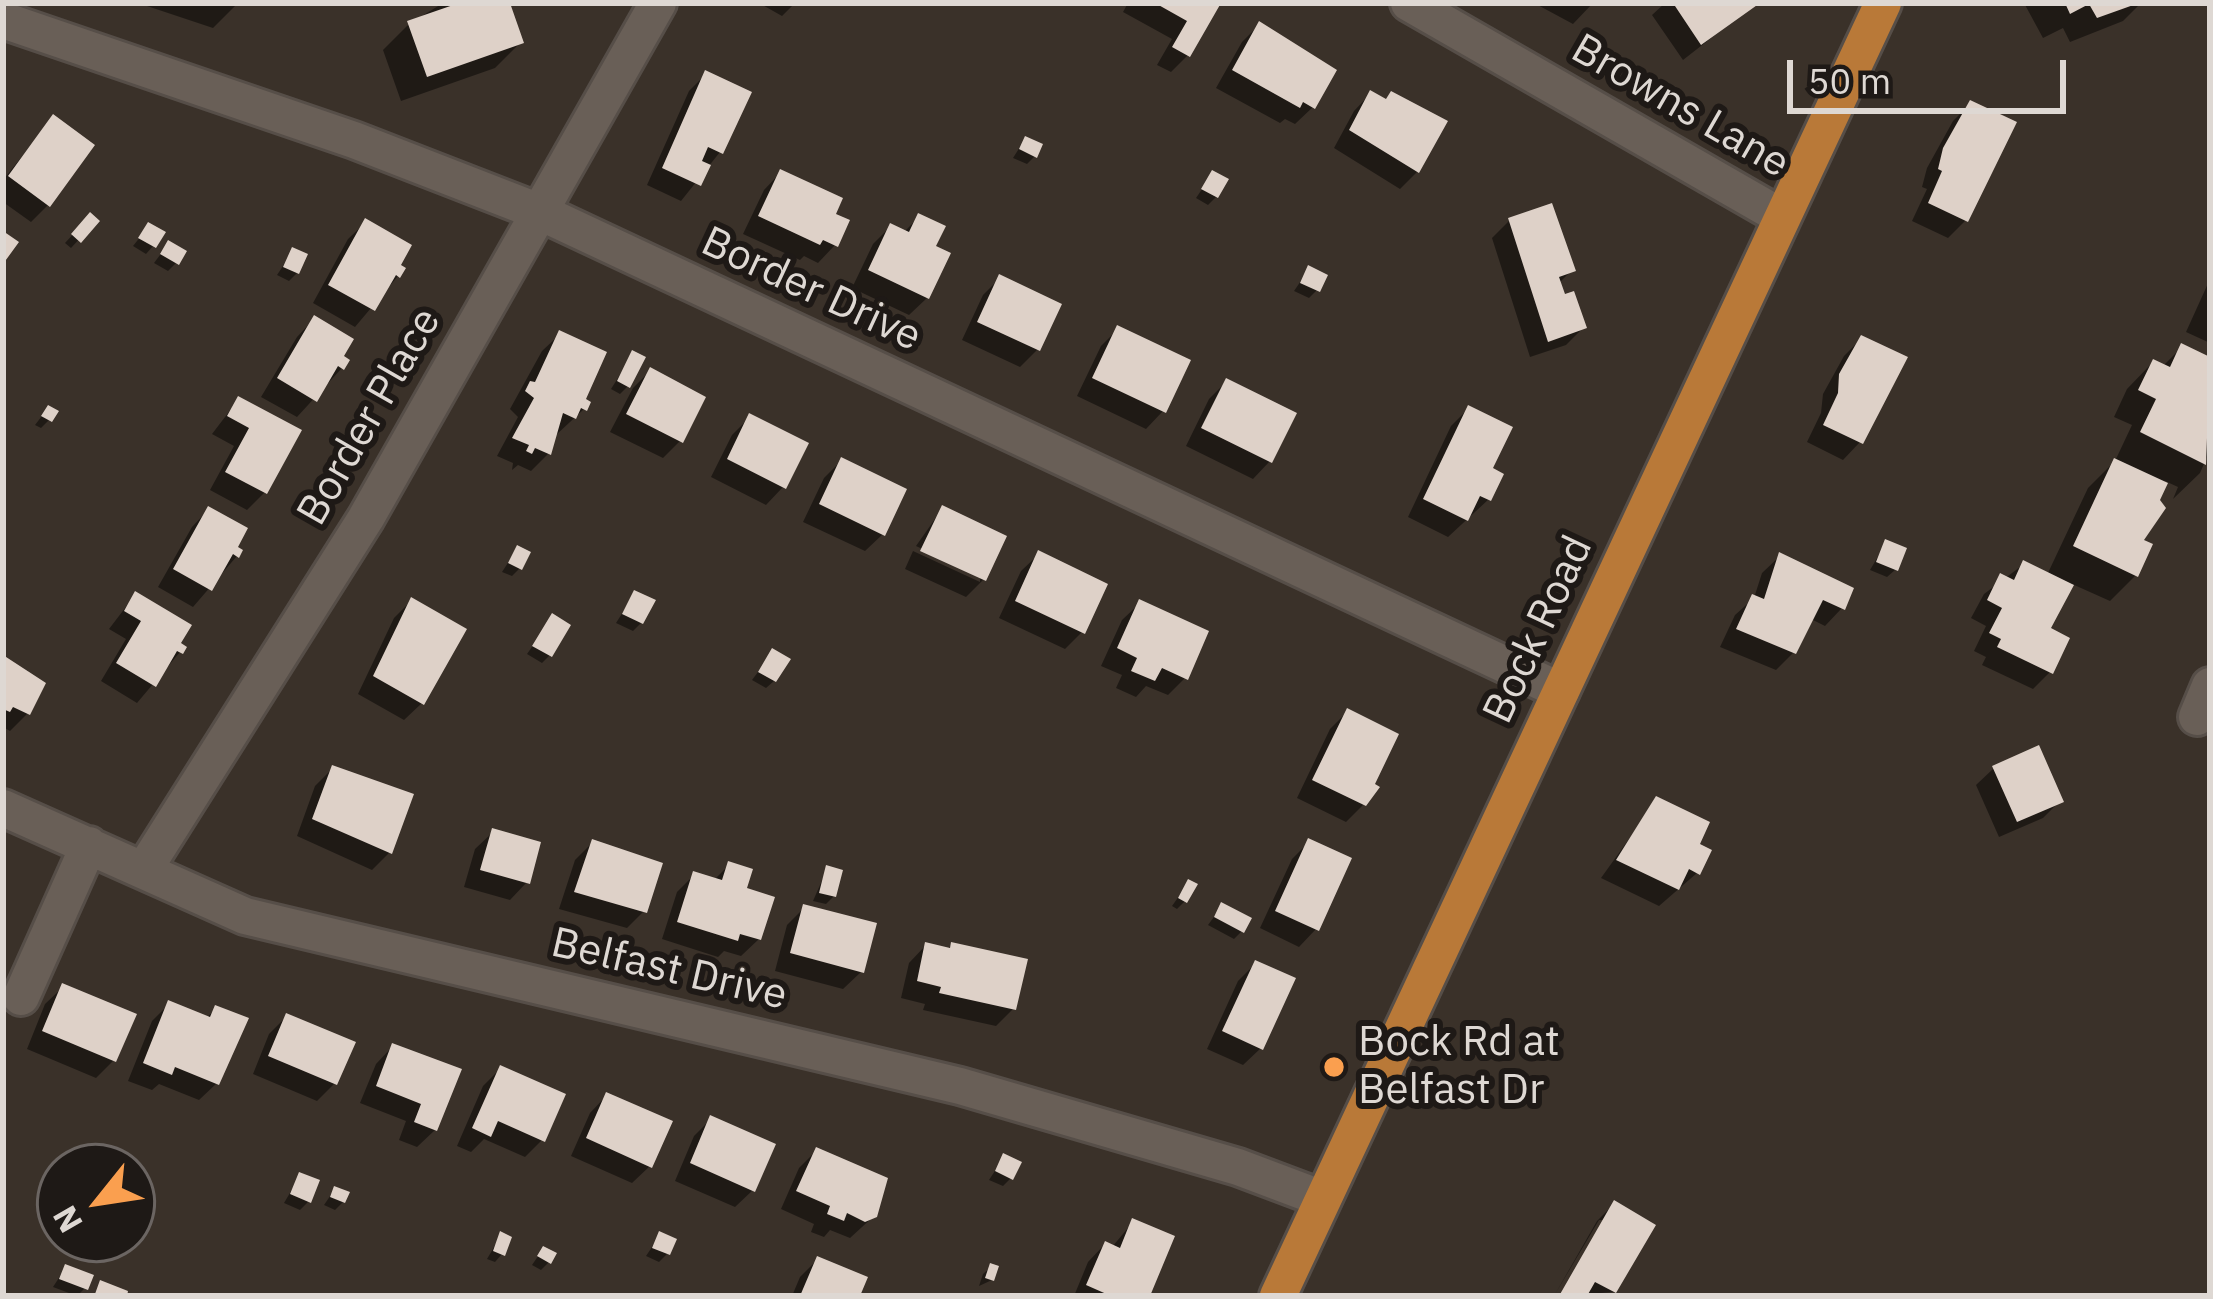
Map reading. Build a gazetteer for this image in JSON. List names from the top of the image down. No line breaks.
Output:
{"streets":{"main road":["Bock Road"],"street":["Browns Lane","Border Drive","Border Place","Belfast Drive"]},"crossings":[["Browns Lane","Bock Road"],["Border Drive","Border Place"],["Border Drive","Bock Road"],["Border Place","Belfast Drive"],["Bock Road","Belfast Drive"]],"places":["Bock Rd at Belfast Dr"],"scale_bar":"50 m","north":"bottom left"}
